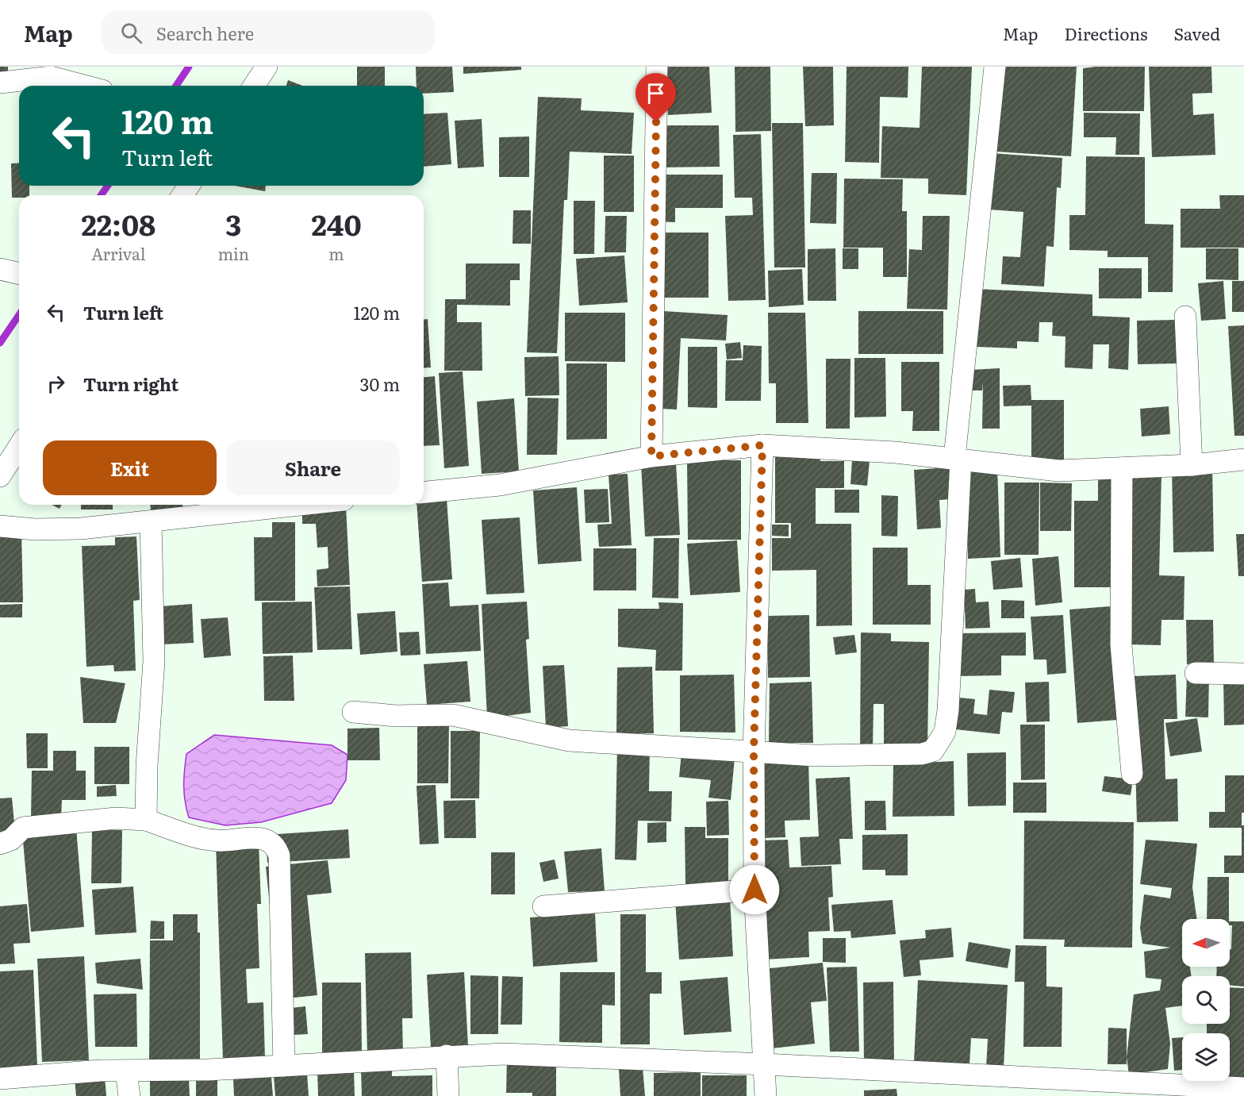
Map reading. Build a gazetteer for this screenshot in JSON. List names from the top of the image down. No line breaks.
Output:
{"north":"left","page":{"header":"Map","search":"Search here","nav":["Map","Directions","Saved"],"turn":["120 m","Turn left"],"eta":["22:08","Arrival","3","min","240","m"],"list":[{"name":"Turn left","value":"120 m"},{"name":"Turn right","value":"30 m"}],"buttons":["Exit","Share"]}}
